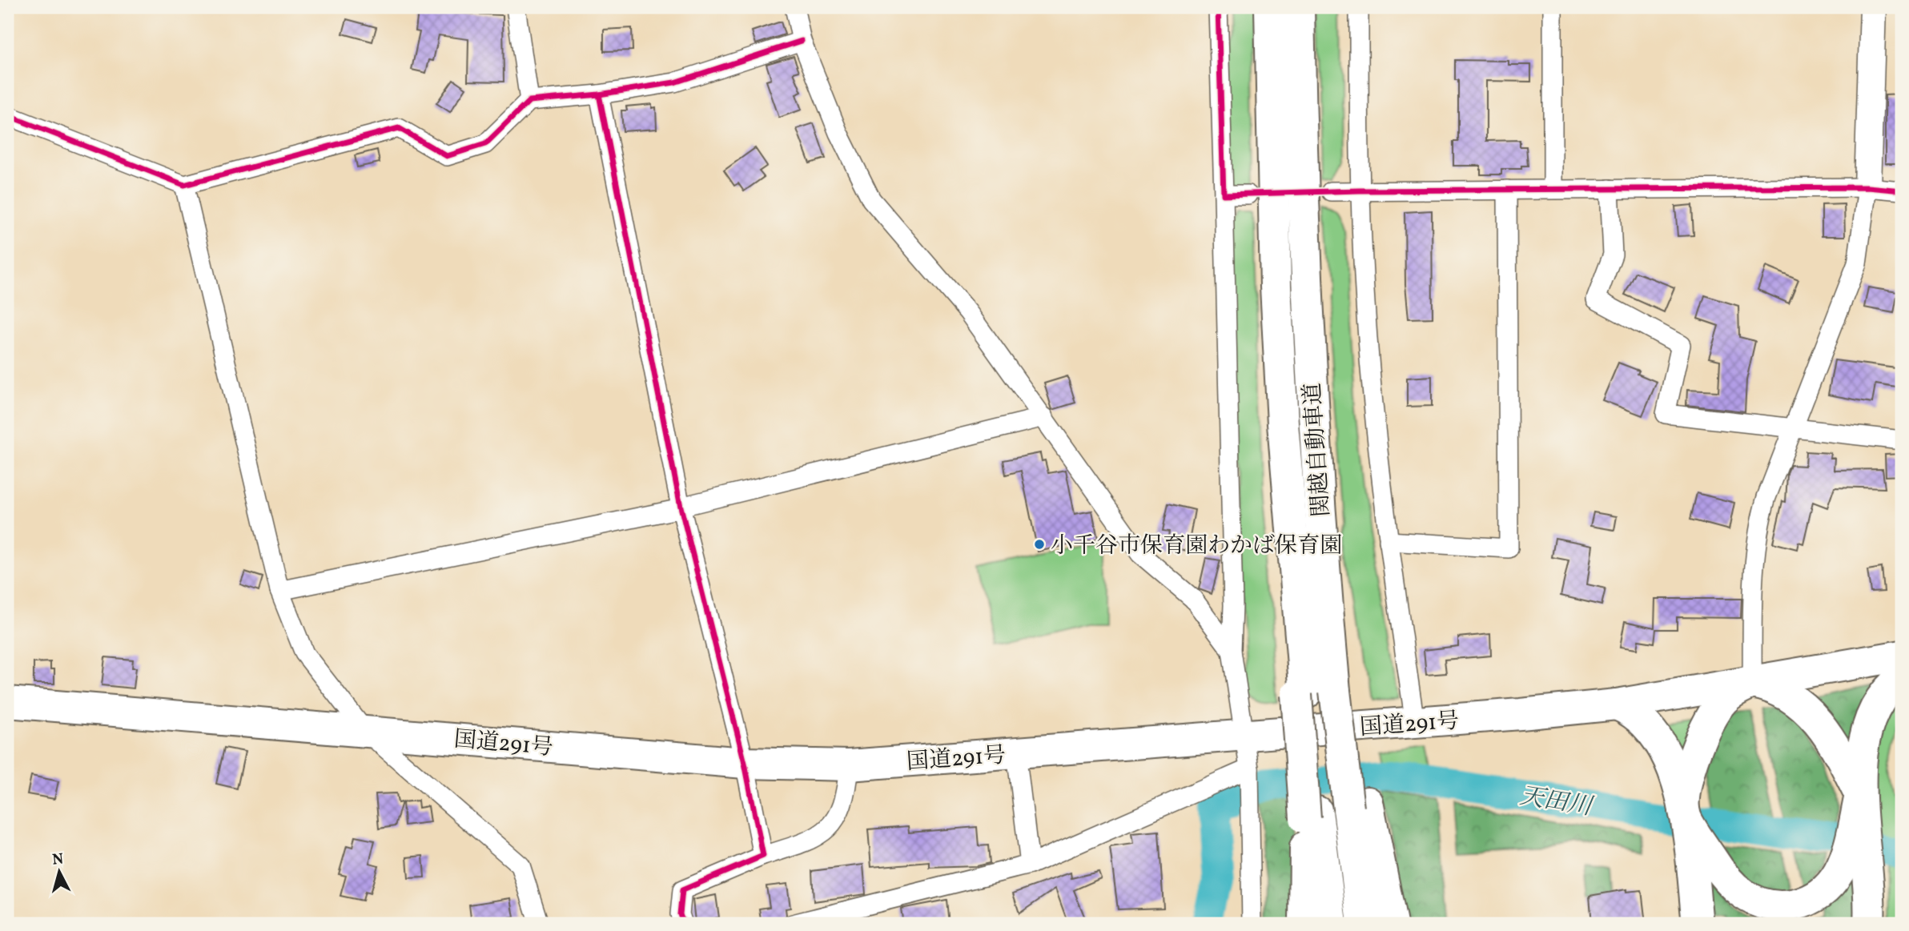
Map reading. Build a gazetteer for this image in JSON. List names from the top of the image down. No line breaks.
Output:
{"streets":{"highway":["関越自動車道","国道291号"]},"water":["天田川"],"places":["小千谷市保育園わかば保育園"],"north":"top"}
